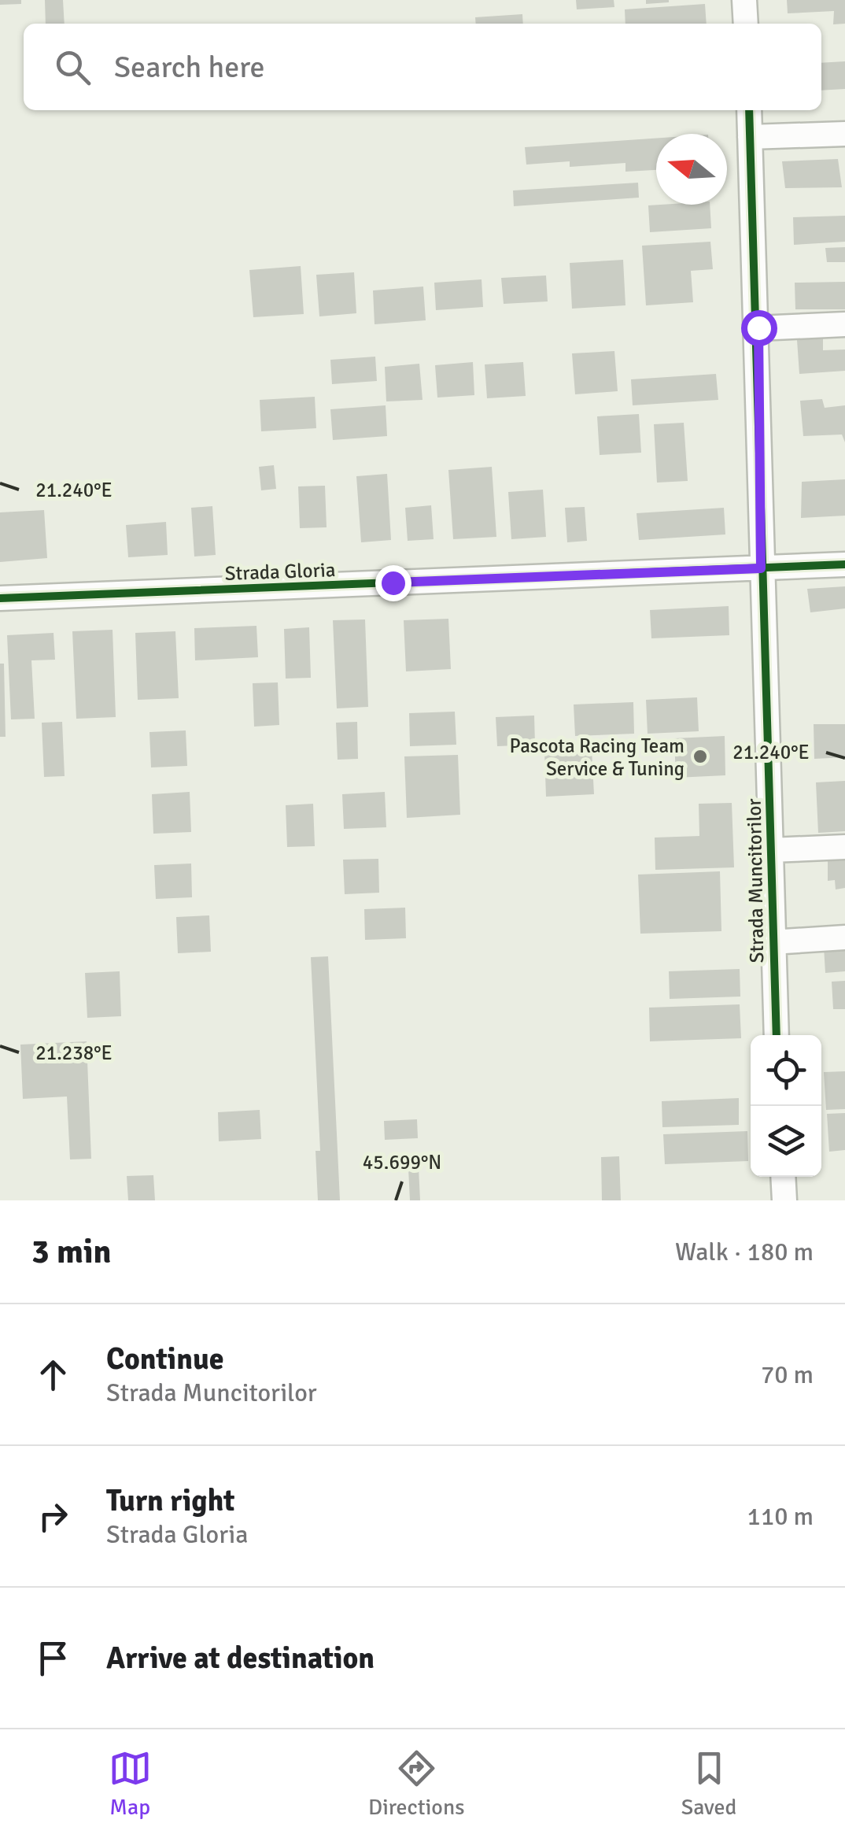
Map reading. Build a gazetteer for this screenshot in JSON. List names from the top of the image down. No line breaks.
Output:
{"streets":{"street":["Strada Gloria","Strada Muncitorilor"]},"crossings":[["Strada Gloria","Strada Muncitorilor"]],"places":["Pascota Racing Team Service & Tuning"],"north":"left","page":{"search":"Search here","heading":["3 min","Walk · 180 m"],"list":[["Continue","Strada Muncitorilor","70 m"],["Turn right","Strada Gloria","110 m"],"Arrive at destination"],"nav":["Map","Directions","Saved"]},"coordinates":["21.240°E","21.238°E","45.699°N"]}
